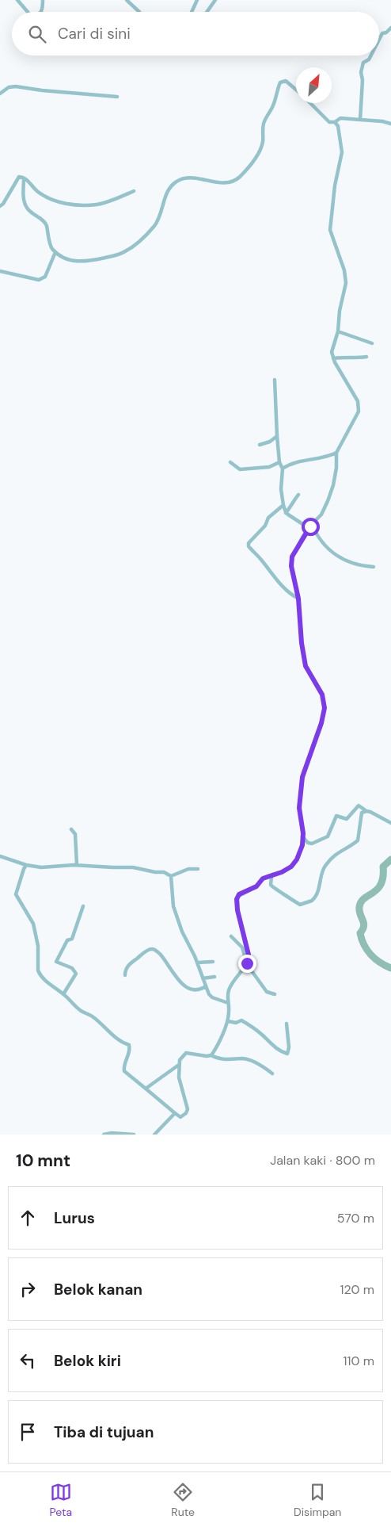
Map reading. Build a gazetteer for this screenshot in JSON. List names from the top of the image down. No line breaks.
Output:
{"north":"top right","page":{"search":"Cari di sini","heading":["10 mnt","Jalan kaki · 800 m"],"list":[["Lurus","570 m"],["Belok kanan","120 m"],["Belok kiri","110 m"],"Tiba di tujuan"],"nav":["Peta","Rute","Disimpan"]}}
